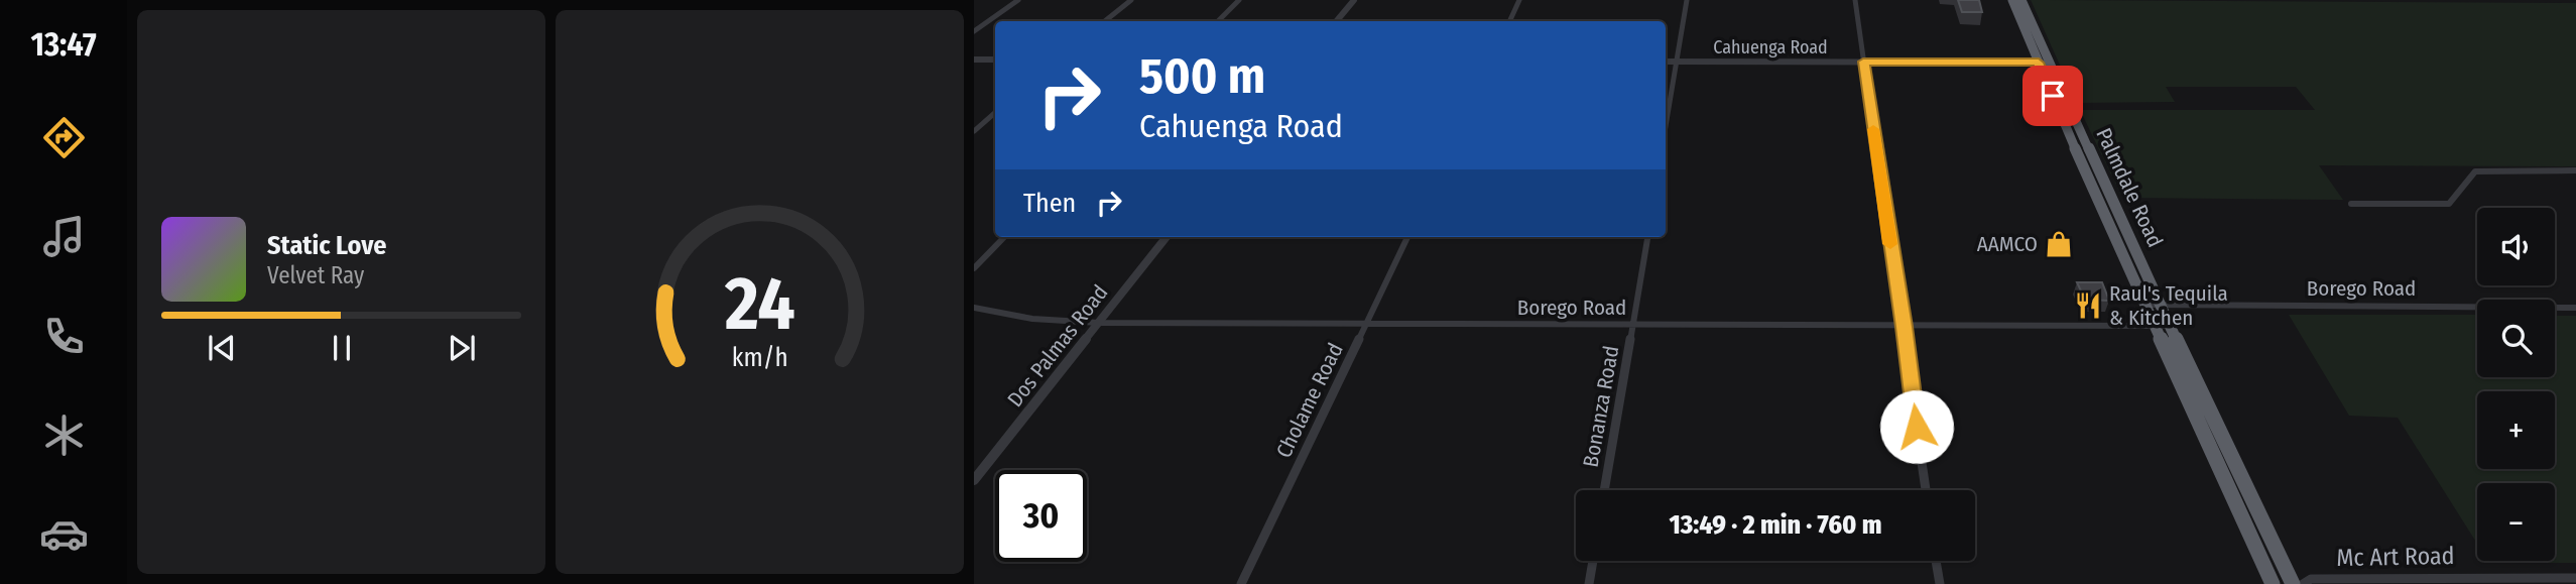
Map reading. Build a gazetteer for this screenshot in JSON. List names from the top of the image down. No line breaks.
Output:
{"streets":{"highway":["Palmdale Road"],"street":["Cahuenga Road","Borego Road","Dos Palmas Road","Cholame Road","Bonanza Road","Mc Art Road"]},"crossings":[["Cahuenga Road","Palmdale Road"],["Palmdale Road","Borego Road"],["Borego Road","Dos Palmas Road"],["Borego Road","Cholame Road"],["Borego Road","Bonanza Road"]],"places":{"shop":["AAMCO"],"restaurant":["Raul's Tequila & Kitchen"]},"page":{"tabs":"13:47","turn":["500 m","Cahuenga Road"],"then":"Then","map_buttons":["+","−"],"song":["Static Love","Velvet Ray"],"limit":"30","trip":"13:49 · 2 min · 760 m","gauge":["24","km/h"]}}
